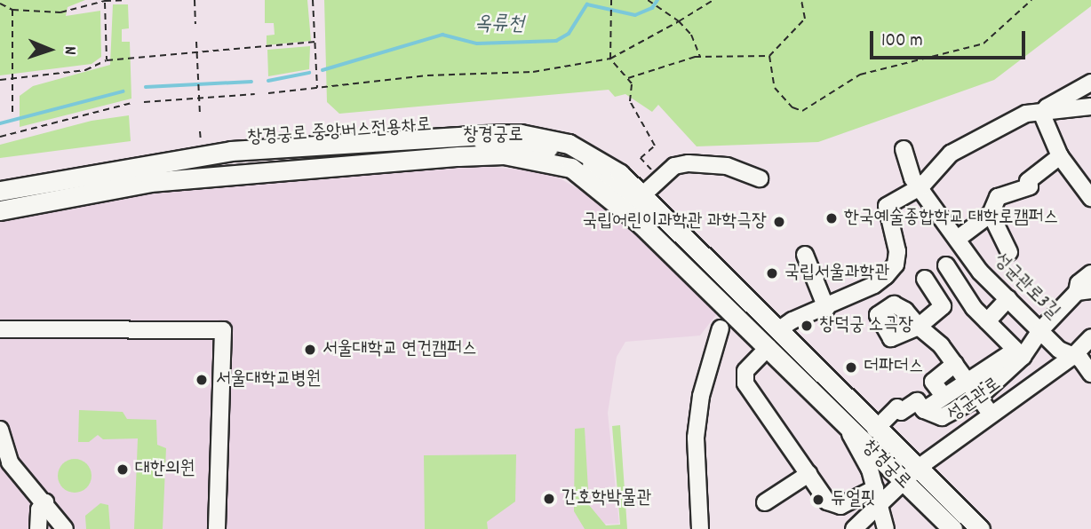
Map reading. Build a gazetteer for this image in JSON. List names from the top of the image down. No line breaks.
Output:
{"streets":{"main road":["창경궁로"],"street":["창경궁로 중앙버스전용차로","성균관로3길","성균관로"]},"crossings":[["창경궁로 중앙버스전용차로","창경궁로"],["창경궁로","성균관로"],["성균관로3길","성균관로"]],"water":["옥류천"],"places":["한국예술종합학교 대학로캠퍼스","국립어린이과학관 과학극장","국립서울과학관","창덕궁 소극장","서울대학교 연건캠퍼스","더파더스","서울대학교병원","대한의원","간호학박물관","듀얼핏"],"scale_bar":"100 m","north":"right"}
